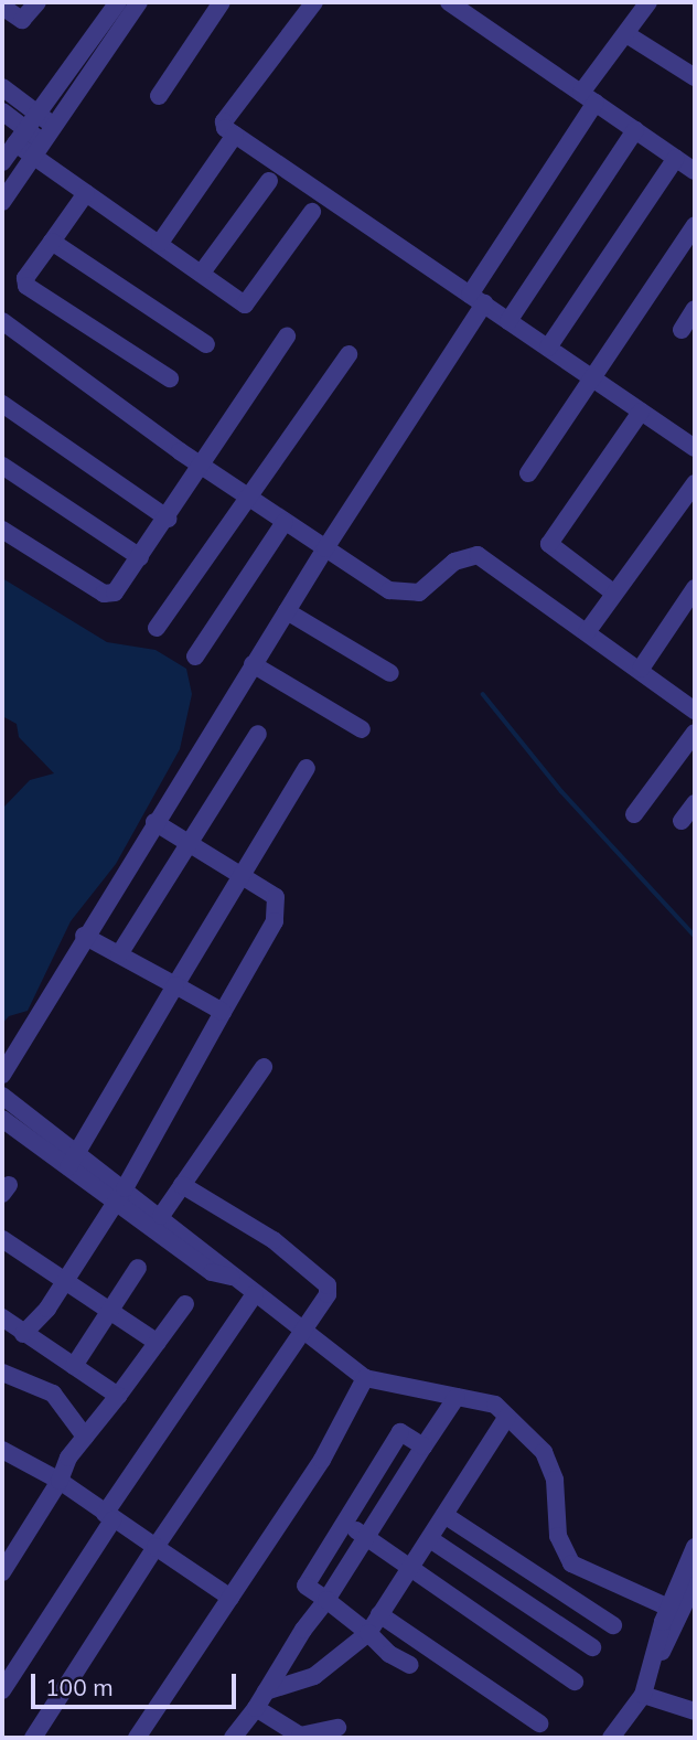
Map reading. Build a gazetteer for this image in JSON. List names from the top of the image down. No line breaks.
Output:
{"scale_bar":"100 m"}
